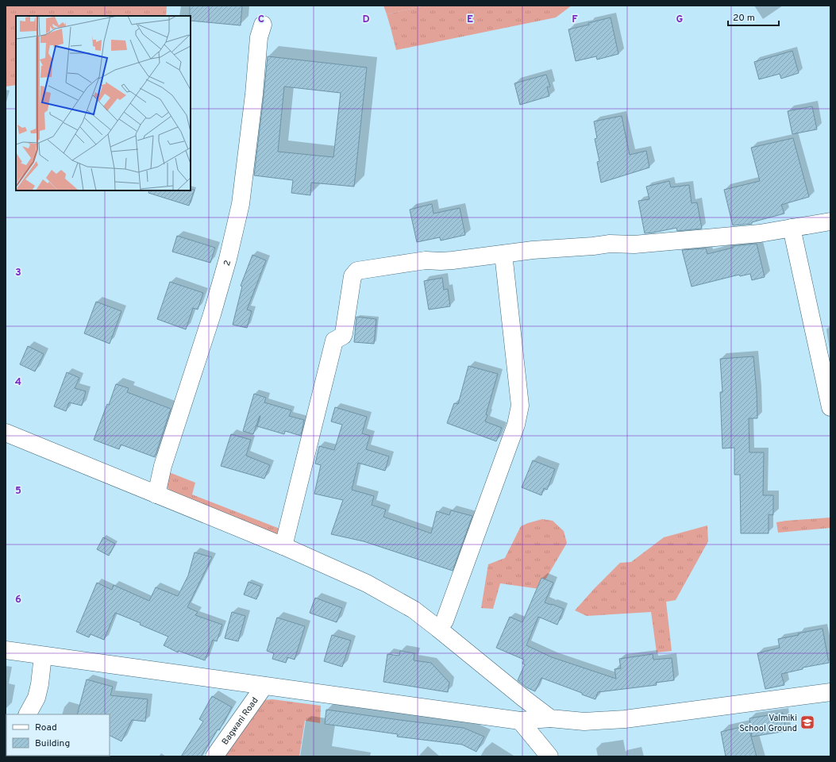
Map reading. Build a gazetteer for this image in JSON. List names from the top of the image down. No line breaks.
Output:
{"streets":{"street":["2","Bagwani Road"]},"places":{"school or university":["Valmiki School Ground"]},"legend":["Road","Building"],"scale_bar":"20 m","grid":{"columns":["C","D","E","F","G"],"rows":["3","4","5","6"]}}
